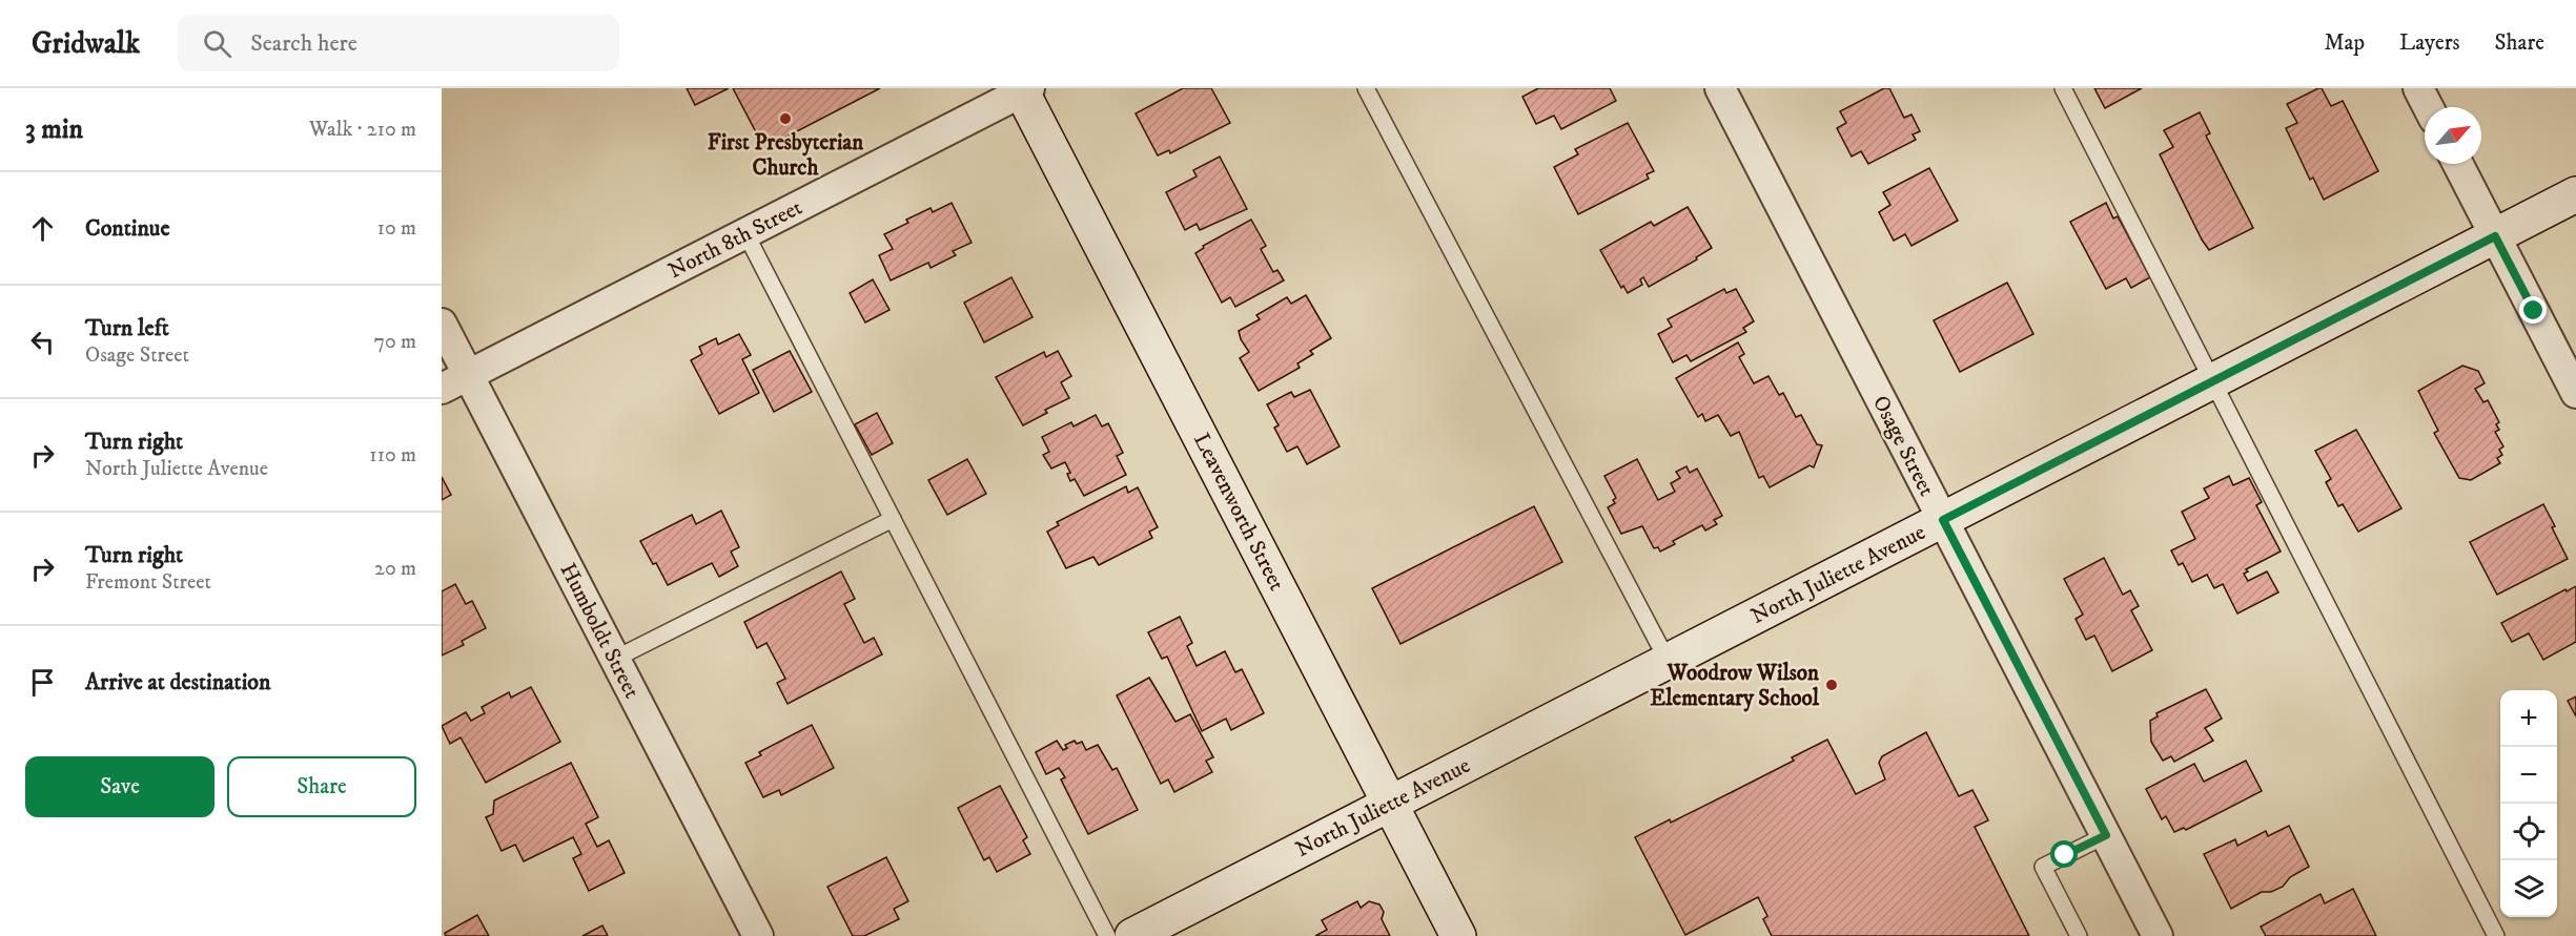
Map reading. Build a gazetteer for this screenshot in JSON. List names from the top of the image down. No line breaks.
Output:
{"streets":{"street":["North 8th Street","Osage Street","Leavenworth Street","North Juliette Avenue","Humboldt Street"]},"crossings":[["North 8th Street","Leavenworth Street"],["North 8th Street","Humboldt Street"],["Osage Street","North Juliette Avenue"],["Leavenworth Street","North Juliette Avenue"]],"places":["First Presbyterian Church","Woodrow Wilson Elementary School"],"north":"top right","page":{"header":"Gridwalk","search":"Search here","nav":["Map","Layers","Share"],"heading":["3 min","Walk · 210 m"],"list":[["Continue","10 m"],["Turn left","Osage Street","70 m"],["Turn right","North Juliette Avenue","110 m"],["Turn right","Fremont Street","20 m"],"Arrive at destination"],"map_buttons":["+","−"],"buttons":["Save","Share"]}}
